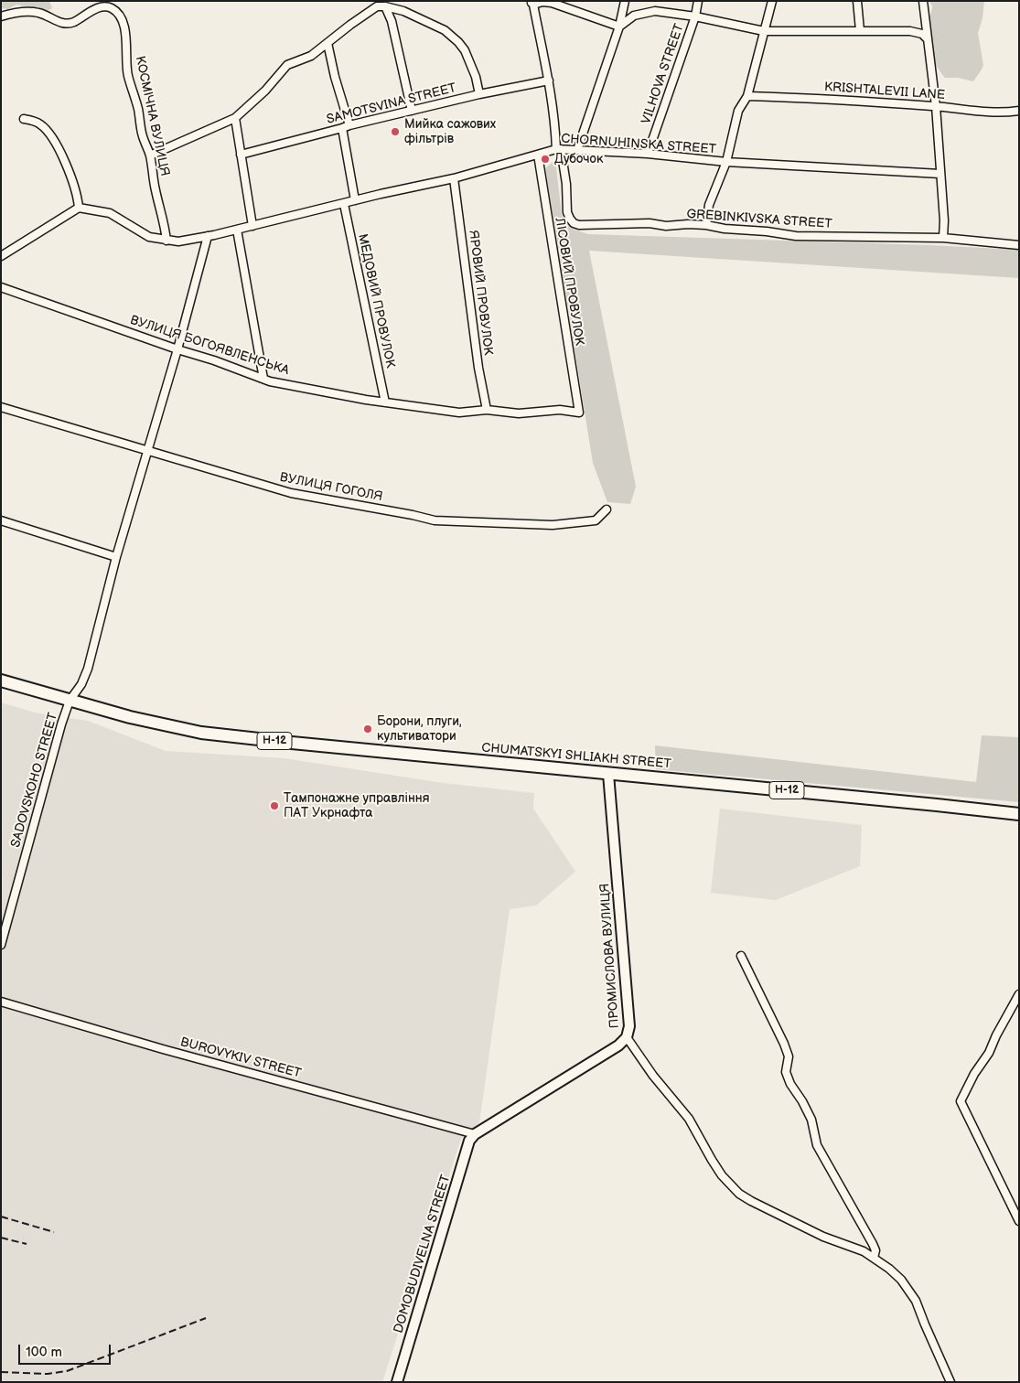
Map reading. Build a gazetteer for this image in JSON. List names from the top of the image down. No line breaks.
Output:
{"streets":{"main road":["Н-12","CHUMATSKYI SHLIAKH STREET"],"street":["VILHOVA STREET","KRISHTALEVII LANE","SAMOTSVINA STREET","КОСМІЧНА ВУЛИЦЯ","CHORNUHINSKA STREET","GREBINKIVSKA STREET","ЛІСОВИЙ ПРОВУЛОК","ЯРОВИЙ ПРОВУЛОК","МЕДОВИЙ ПРОВУЛОК","ВУЛИЦЯ БОГОЯВЛЕНСЬКА","ВУЛИЦЯ ГОГОЛЯ","SADOVSKOHO STREET","ПРОМИСЛОВА ВУЛИЦЯ","BUROVYKIV STREET","DOMOBUDIVELNA STREET"]},"crossings":[["VILHOVA STREET","CHORNUHINSKA STREET"],["КОСМІЧНА ВУЛИЦЯ","CHORNUHINSKA STREET"],["CHORNUHINSKA STREET","GREBINKIVSKA STREET"],["CHORNUHINSKA STREET","ЛІСОВИЙ ПРОВУЛОК"],["CHORNUHINSKA STREET","ЯРОВИЙ ПРОВУЛОК"],["CHORNUHINSKA STREET","МЕДОВИЙ ПРОВУЛОК"],["CHORNUHINSKA STREET","SADOVSKOHO STREET"],["ЛІСОВИЙ ПРОВУЛОК","ВУЛИЦЯ БОГОЯВЛЕНСЬКА"],["ЯРОВИЙ ПРОВУЛОК","ВУЛИЦЯ БОГОЯВЛЕНСЬКА"],["МЕДОВИЙ ПРОВУЛОК","ВУЛИЦЯ БОГОЯВЛЕНСЬКА"],["ВУЛИЦЯ БОГОЯВЛЕНСЬКА","SADOVSKOHO STREET"],["ВУЛИЦЯ ГОГОЛЯ","SADOVSKOHO STREET"],["CHUMATSKYI SHLIAKH STREET","SADOVSKOHO STREET"],["CHUMATSKYI SHLIAKH STREET","ПРОМИСЛОВА ВУЛИЦЯ"],["ПРОМИСЛОВА ВУЛИЦЯ","BUROVYKIV STREET"],["ПРОМИСЛОВА ВУЛИЦЯ","DOMOBUDIVELNA STREET"],["BUROVYKIV STREET","DOMOBUDIVELNA STREET"]],"places":["Мийка сажових фільтрів","Дубочок","Борони, плуги, культиватори","Тампонажне управління ПАТ Укрнафта"],"scale_bar":"100 m"}
